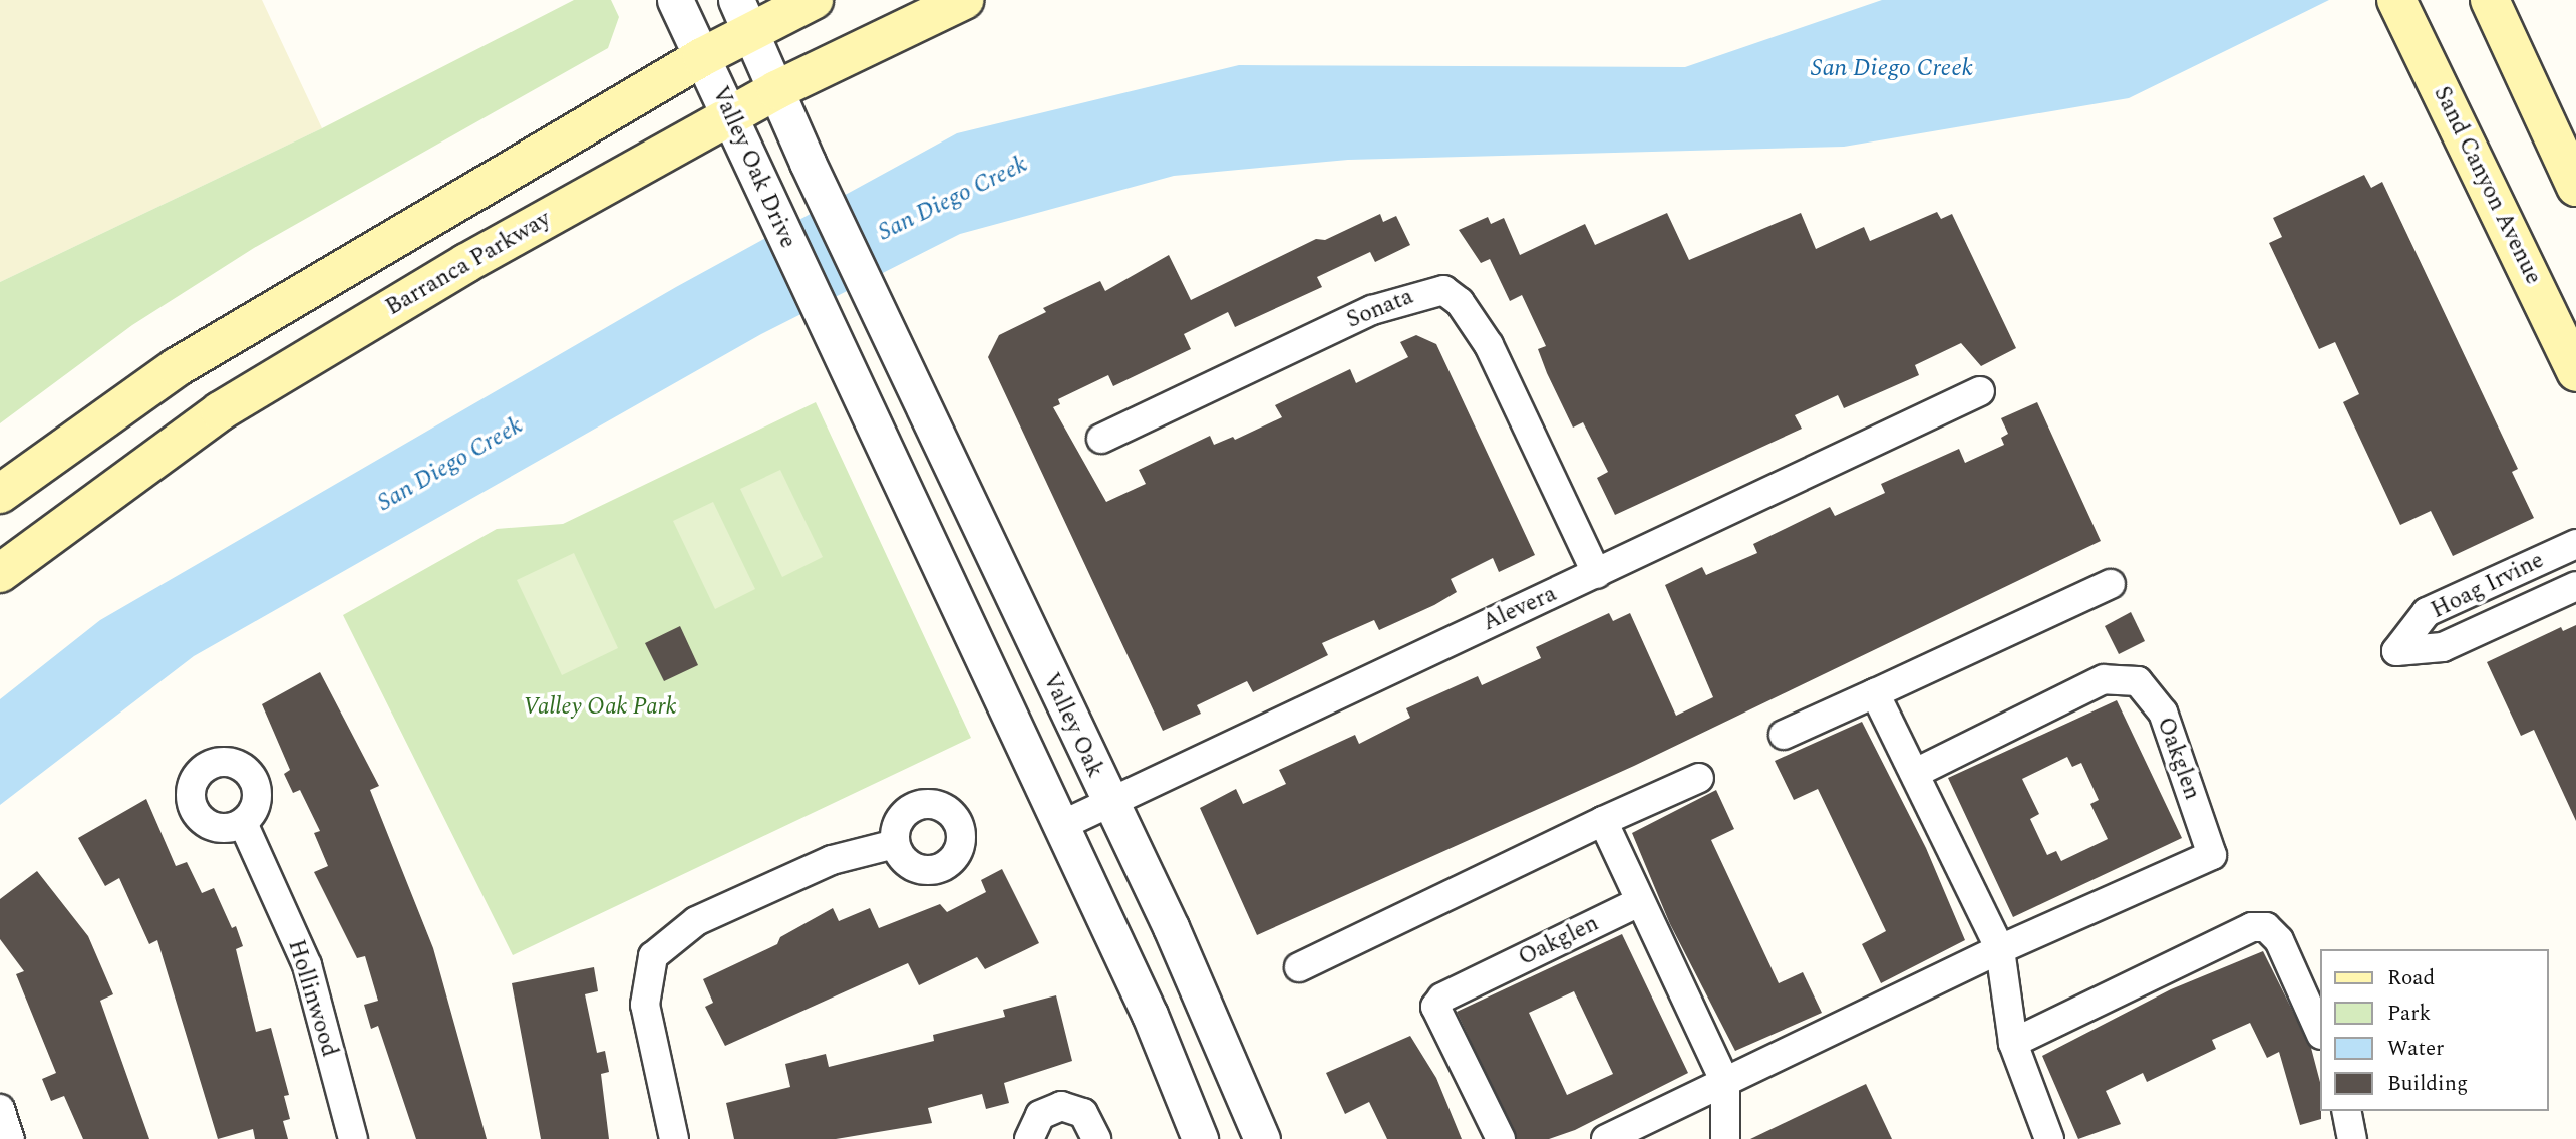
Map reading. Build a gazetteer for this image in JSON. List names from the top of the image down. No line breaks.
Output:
{"streets":{"main road":["Sand Canyon Avenue","Barranca Parkway"],"street":["Valley Oak Drive","Sonata","Hoag Irvine","Alevera","Valley Oak","Oakglen","Hollinwood"]},"crossings":[["Valley Oak Drive","Barranca Parkway"],["Valley Oak Drive","Alevera"],["Barranca Parkway","Valley Oak"],["Sonata","Alevera"],["Alevera","Valley Oak"]],"water":["San Diego Creek"],"parks":["Valley Oak Park"],"legend":["Road","Park","Water","Building"]}
